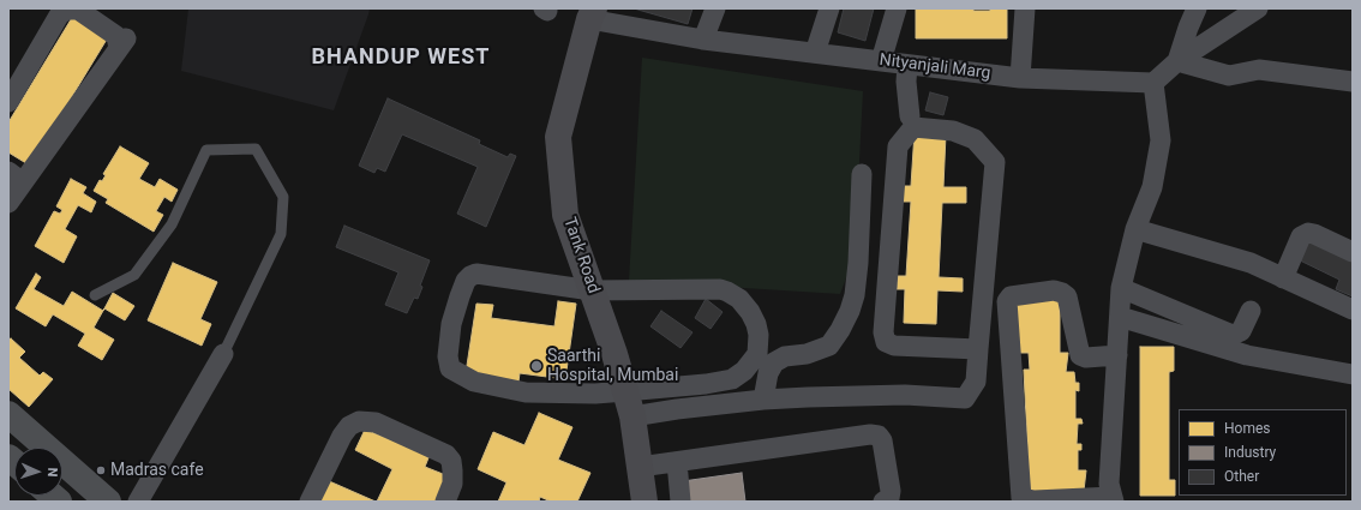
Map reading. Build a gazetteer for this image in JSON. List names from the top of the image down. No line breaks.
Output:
{"streets":{"street":["Nityanjali Marg","Tank Road"]},"crossings":[["Nityanjali Marg","Tank Road"]],"districts":["BHANDUP WEST"],"places":["Saarthi Hospital, Mumbai","Madras cafe"],"legend":["Homes","Industry","Other"],"north":"right"}
